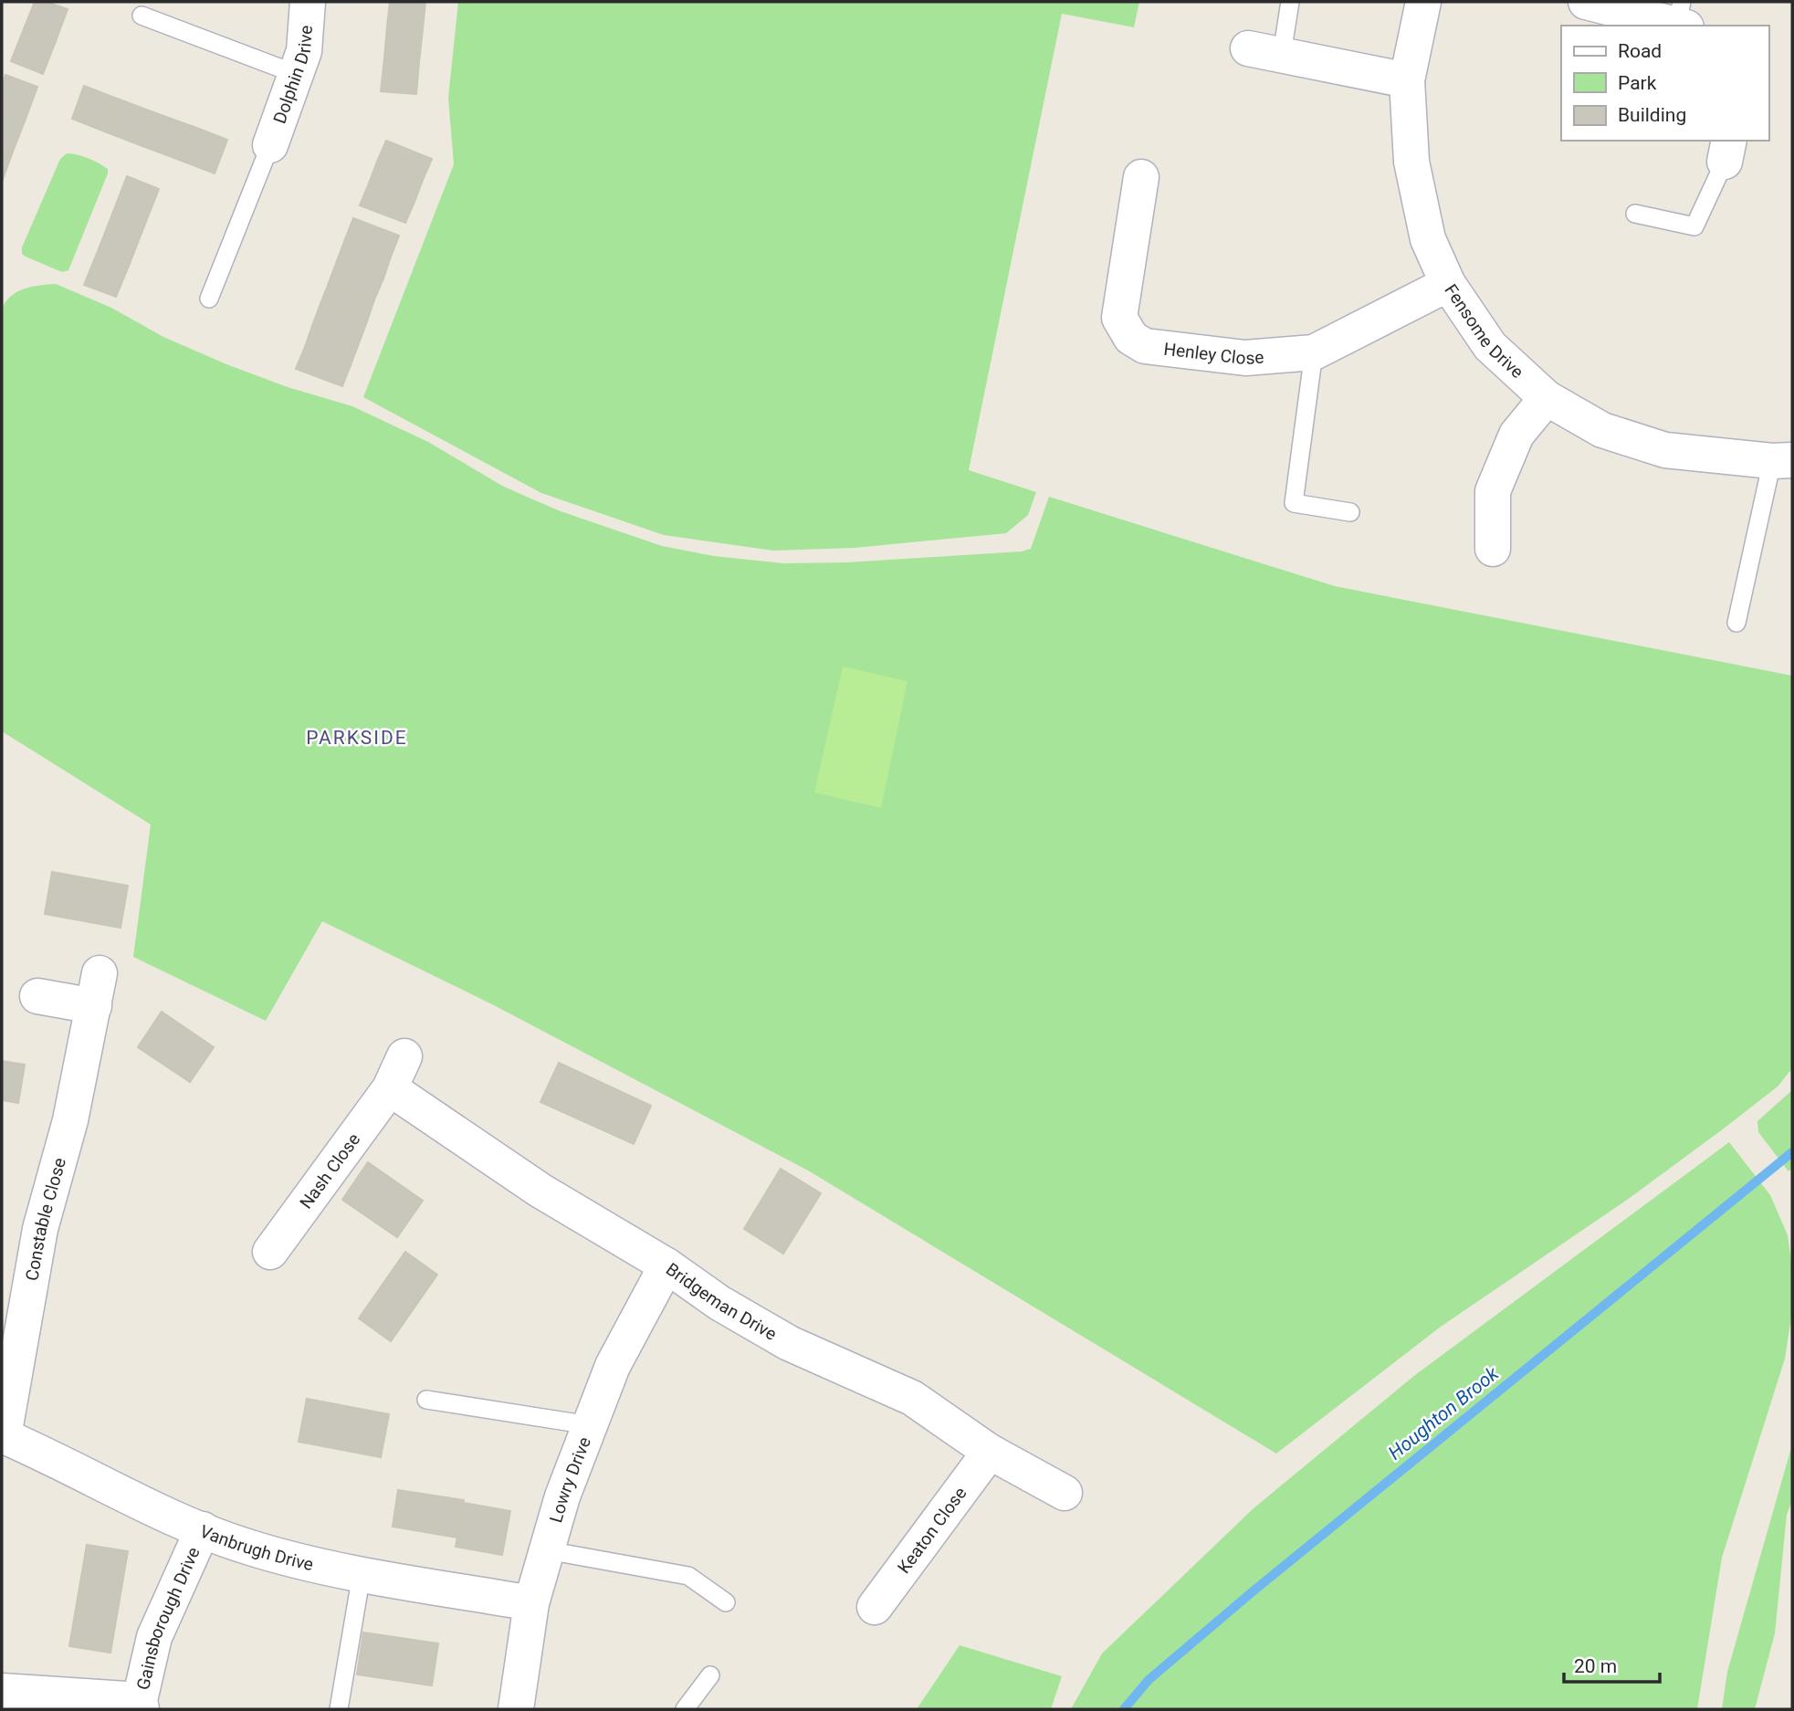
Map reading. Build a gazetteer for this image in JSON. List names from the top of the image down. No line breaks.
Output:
{"streets":{"street":["Dolphin Drive","Fensome Drive","Henley Close","Nash Close","Constable Close","Bridgeman Drive","Lowry Drive","Keaton Close","Vanbrugh Drive","Gainsborough Drive"]},"crossings":[["Fensome Drive","Henley Close"],["Nash Close","Bridgeman Drive"],["Constable Close","Vanbrugh Drive"],["Bridgeman Drive","Lowry Drive"],["Bridgeman Drive","Keaton Close"],["Lowry Drive","Vanbrugh Drive"],["Vanbrugh Drive","Gainsborough Drive"]],"districts":["PARKSIDE"],"water":["Houghton Brook"],"legend":["Road","Park","Building"],"scale_bar":"20 m"}
